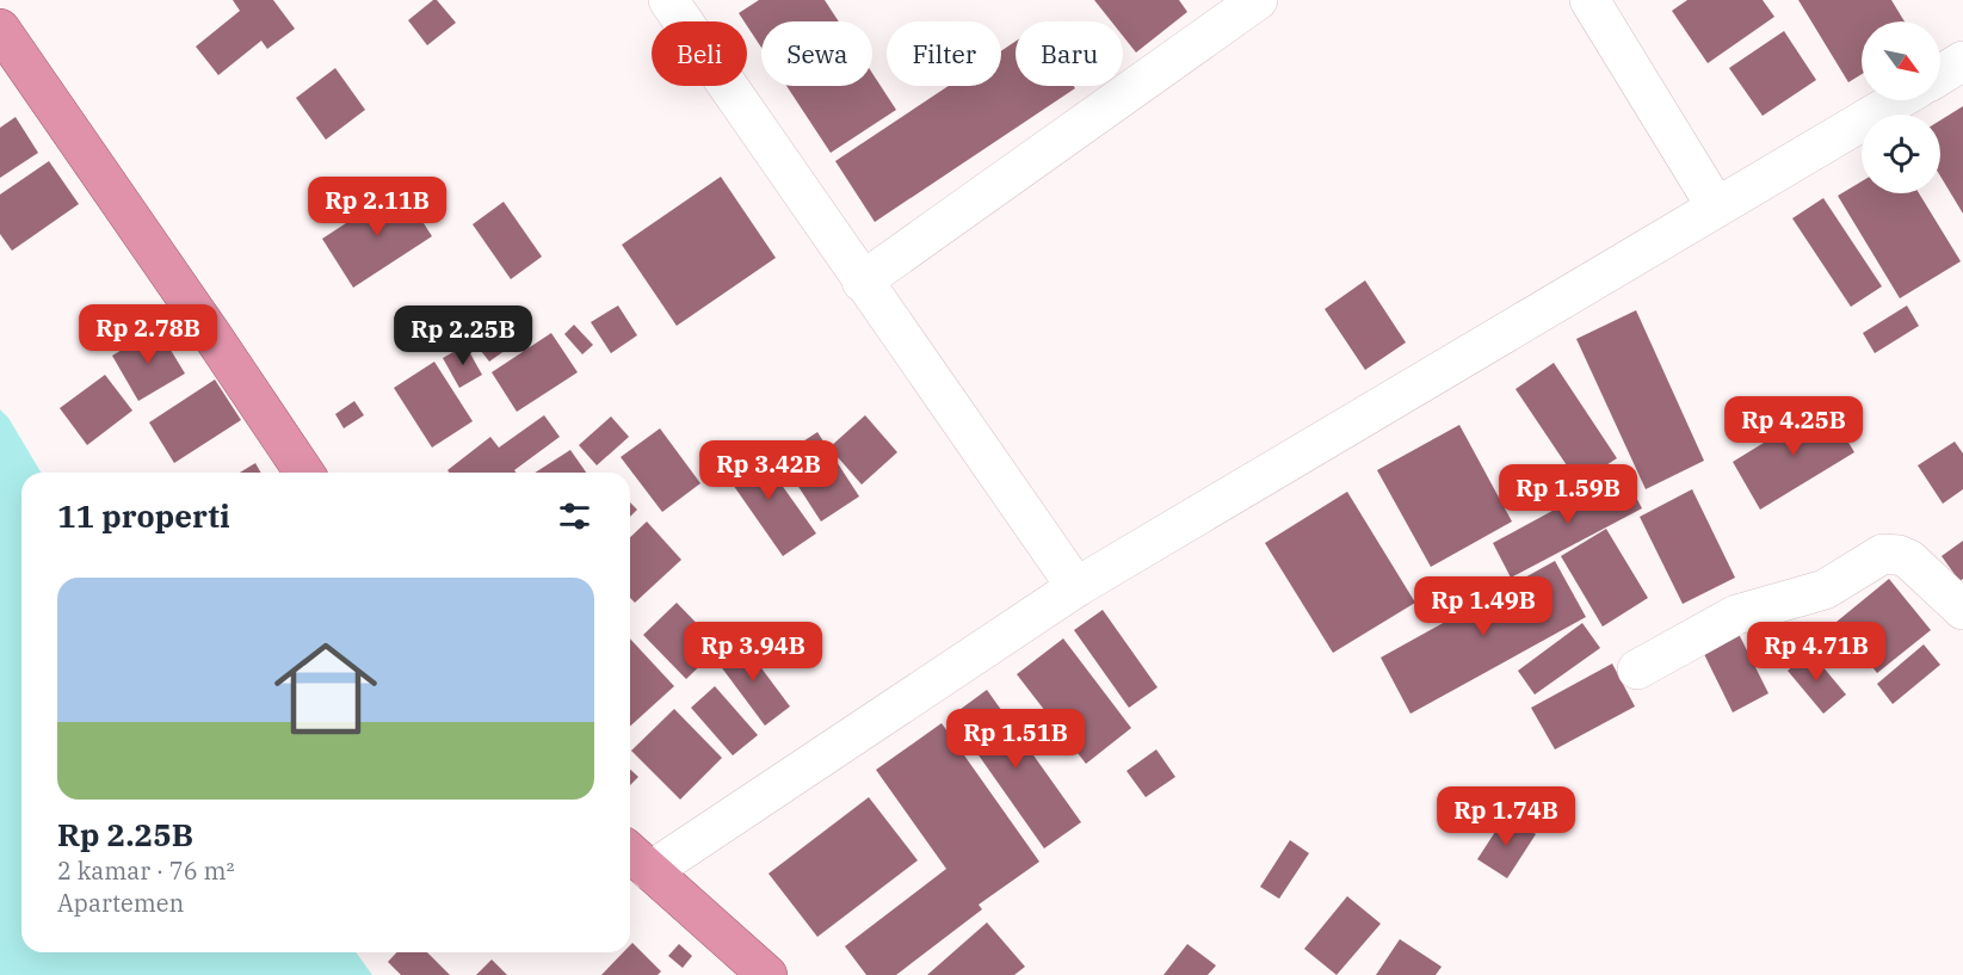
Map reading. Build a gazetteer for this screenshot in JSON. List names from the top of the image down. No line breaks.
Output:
{"north":"bottom right","page":{"chip":["Beli","Sewa","Filter","Baru"],"price":["Rp 2.11B","Rp 2.78B","Rp 2.25B","Rp 4.25B","Rp 3.42B","Rp 1.59B","Rp 1.49B","Rp 3.94B","Rp 4.71B","Rp 1.51B","Rp 1.74B"],"heading":"11 properti","list":[{"name":"Rp 2.25B","note":"2 kamar · 76 m² · Apartemen"}]}}
